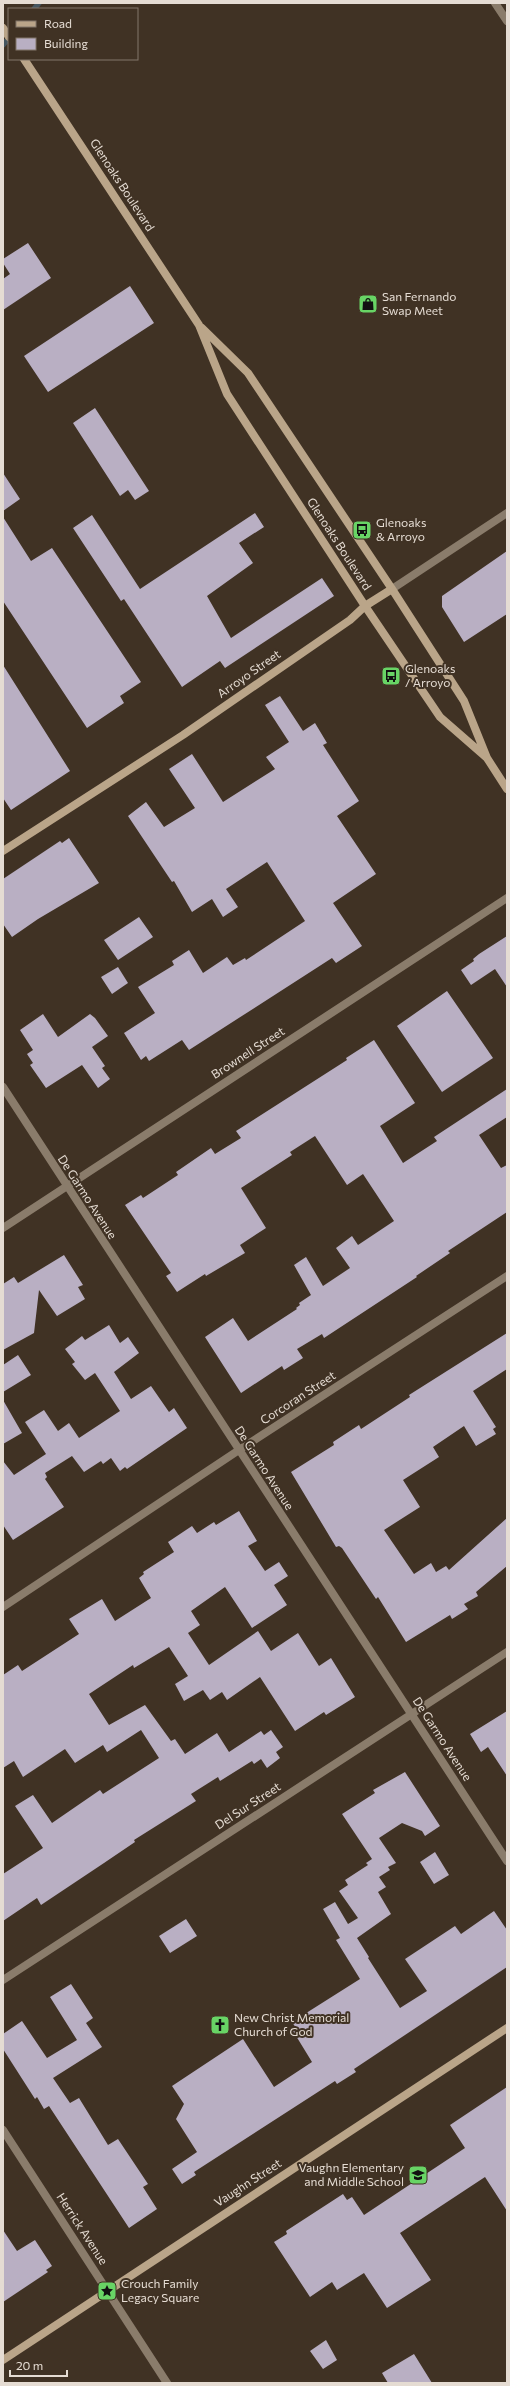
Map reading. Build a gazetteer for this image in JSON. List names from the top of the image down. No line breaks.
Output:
{"streets":{"main road":["Glenoaks Boulevard","Arroyo Street","Vaughn Street"],"street":["Brownell Street","De Garmo Avenue","Corcoran Street","Del Sur Street","Herrick Avenue"]},"crossings":[["Glenoaks Boulevard","Arroyo Street"],["Brownell Street","De Garmo Avenue"],["De Garmo Avenue","Corcoran Street"],["De Garmo Avenue","Del Sur Street"],["Vaughn Street","Herrick Avenue"]],"places":{"shop":["San Fernando Swap Meet"],"bus stop":["Glenoaks & Arroyo","Glenoaks / Arroyo"],"church":["New Christ Memorial Church of God"],"school or university":["Vaughn Elementary and Middle School"],"place":["Crouch Family Legacy Square"]},"legend":["Road","Building"],"scale_bar":"20 m"}
